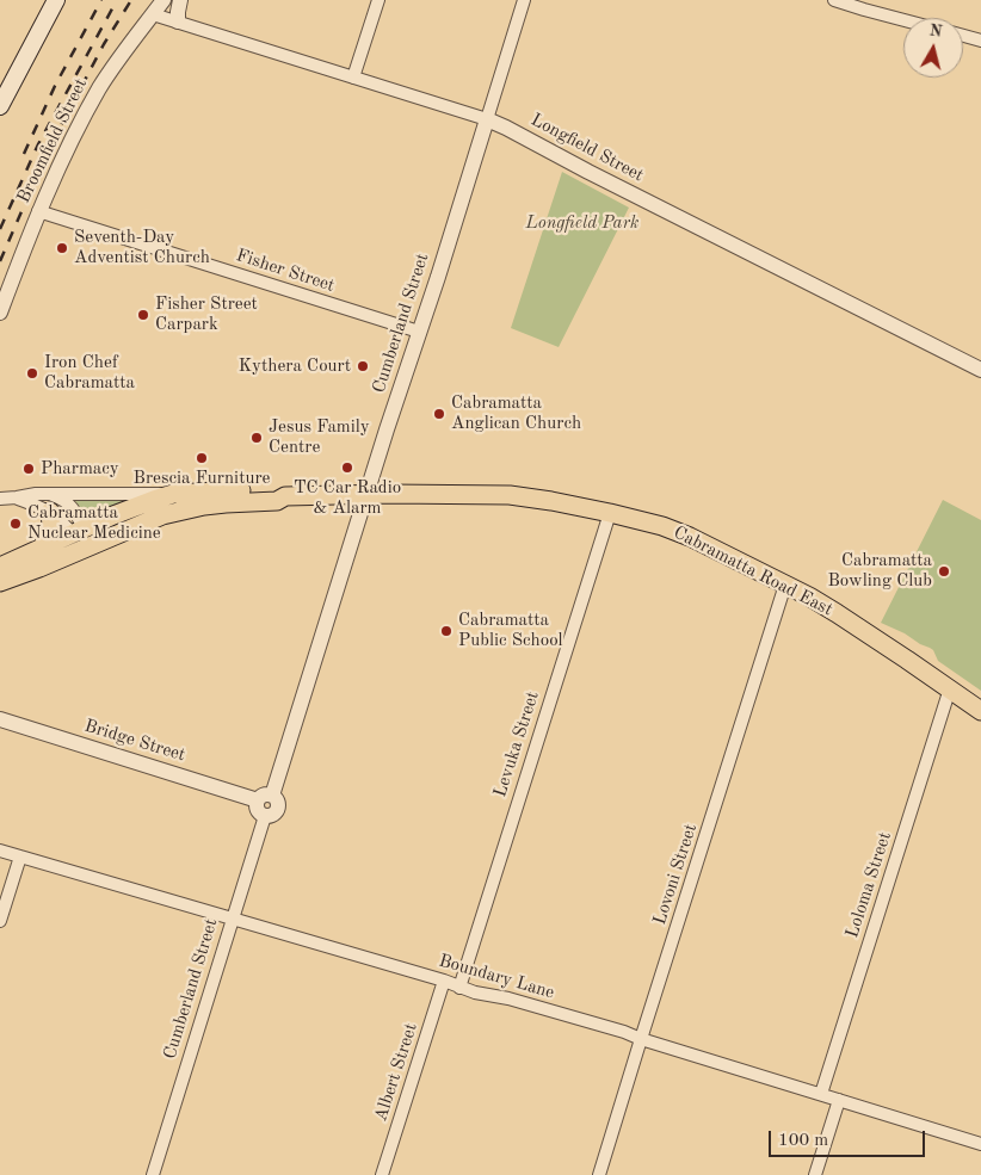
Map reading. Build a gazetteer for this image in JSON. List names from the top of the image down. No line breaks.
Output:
{"streets":{"main road":["Cabramatta Road East"],"street":["Broomfield Street","Longfield Street","Fisher Street","Cumberland Street","Bridge Street","Levuka Street","Lovoni Street","Loloma Street","Boundary Lane","Albert Street"]},"crossings":[["Broomfield Street","Longfield Street"],["Broomfield Street","Fisher Street"],["Longfield Street","Cumberland Street"],["Fisher Street","Cumberland Street"],["Cumberland Street","Cabramatta Road East"],["Cumberland Street","Bridge Street"],["Cumberland Street","Boundary Lane"],["Cabramatta Road East","Levuka Street"],["Cabramatta Road East","Lovoni Street"],["Cabramatta Road East","Loloma Street"],["Levuka Street","Boundary Lane"],["Lovoni Street","Boundary Lane"],["Loloma Street","Boundary Lane"],["Boundary Lane","Albert Street"]],"parks":["Longfield Park"],"places":["Seventh-Day Adventist Church","Fisher Street Carpark","Kythera Court","Iron Chef Cabramatta","Cabramatta Anglican Church","Jesus Family Centre","Brescia Furniture","TC Car Radio & Alarm","Pharmacy","Cabramatta Nuclear Medicine","Cabramatta Bowling Club","Cabramatta Public School"],"scale_bar":"100 m","north":"top"}
